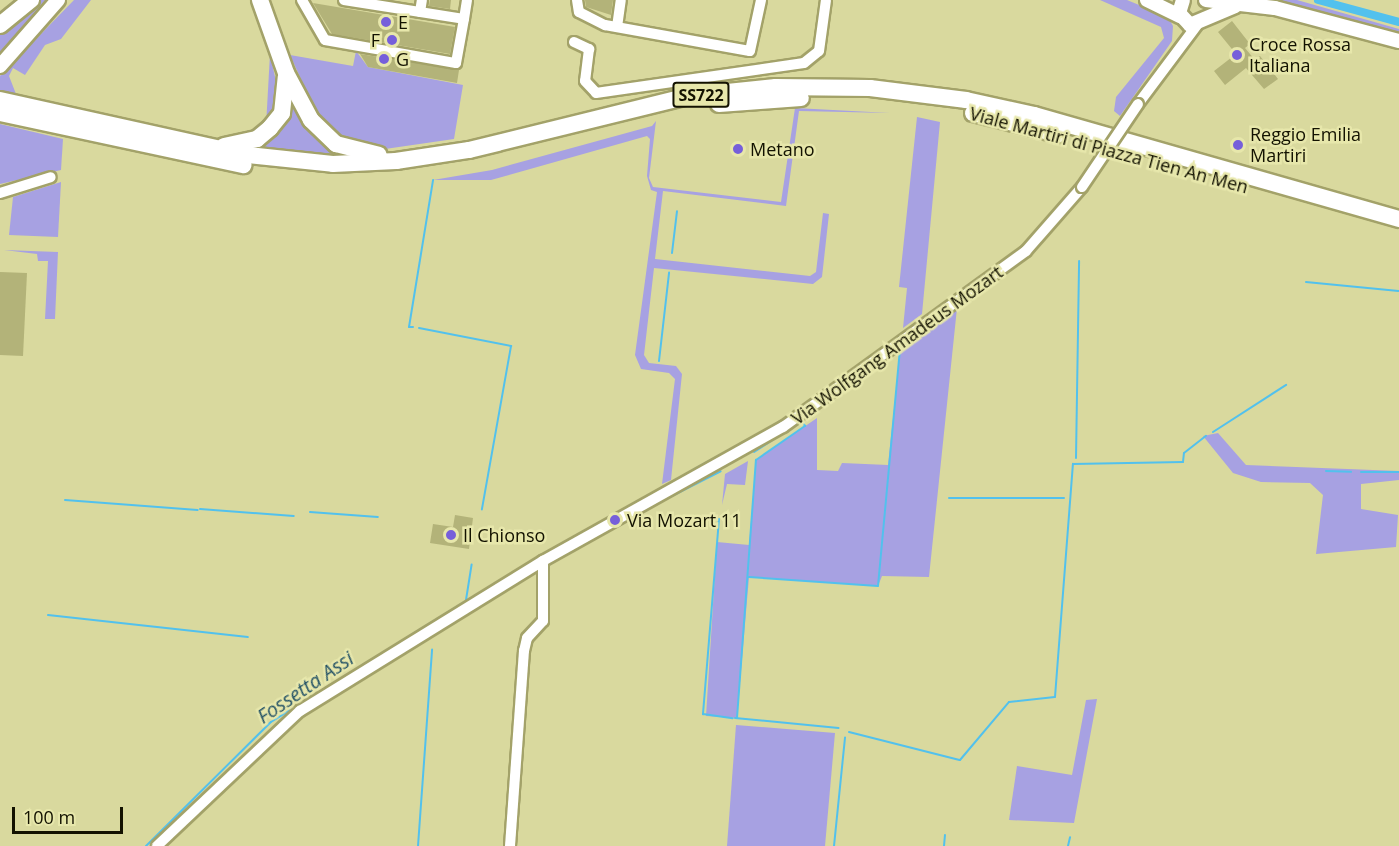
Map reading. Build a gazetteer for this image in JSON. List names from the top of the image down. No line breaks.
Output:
{"streets":{"highway":["SS722","Viale Martiri di Piazza Tien An Men"],"street":["Via Wolfgang Amadeus Mozart"]},"crossings":[["SS722","Viale Martiri di Piazza Tien An Men"]],"water":["Fossetta Assi"],"places":["E","F","Croce Rossa Italiana","G","Reggio Emilia Martiri","Metano","Via Mozart 11","Il Chionso"],"scale_bar":"100 m"}
